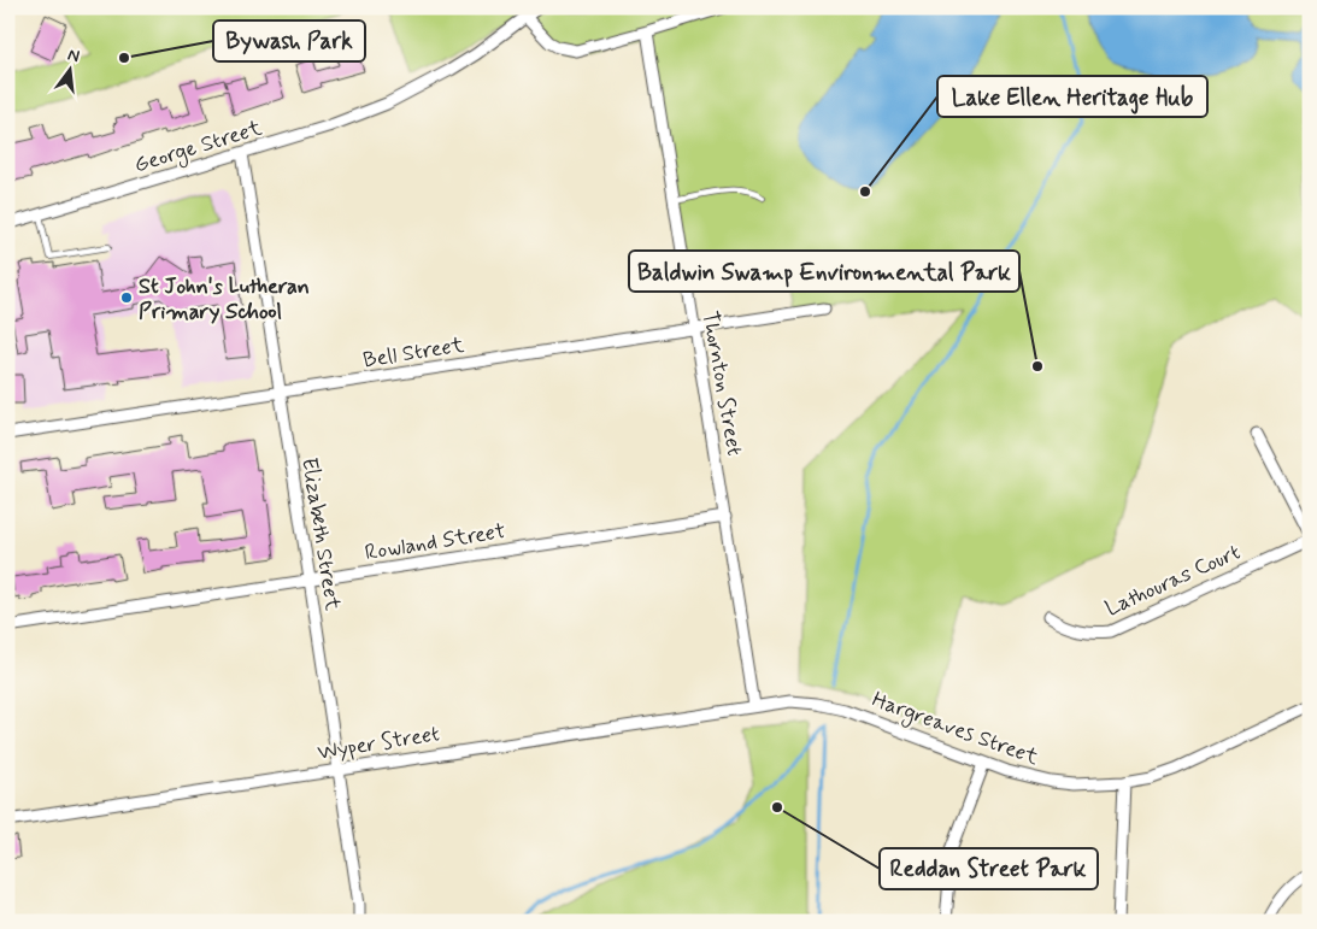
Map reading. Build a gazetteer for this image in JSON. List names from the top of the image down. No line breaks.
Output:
{"streets":{"street":["George Street","Bell Street","Thornton Street","Elizabeth Street","Rowland Street","Lathouras Court","Hargreaves Street","Wyper Street"]},"crossings":[["George Street","Elizabeth Street"],["Bell Street","Thornton Street"],["Bell Street","Elizabeth Street"],["Thornton Street","Rowland Street"],["Thornton Street","Hargreaves Street"],["Thornton Street","Wyper Street"],["Elizabeth Street","Rowland Street"],["Elizabeth Street","Wyper Street"],["Hargreaves Street","Wyper Street"]],"places":["Bywash Park","Lake Ellen Heritage Hub","St John's Lutheran Primary School","Baldwin Swamp Environmental Park","Reddan Street Park"],"north":"top"}
